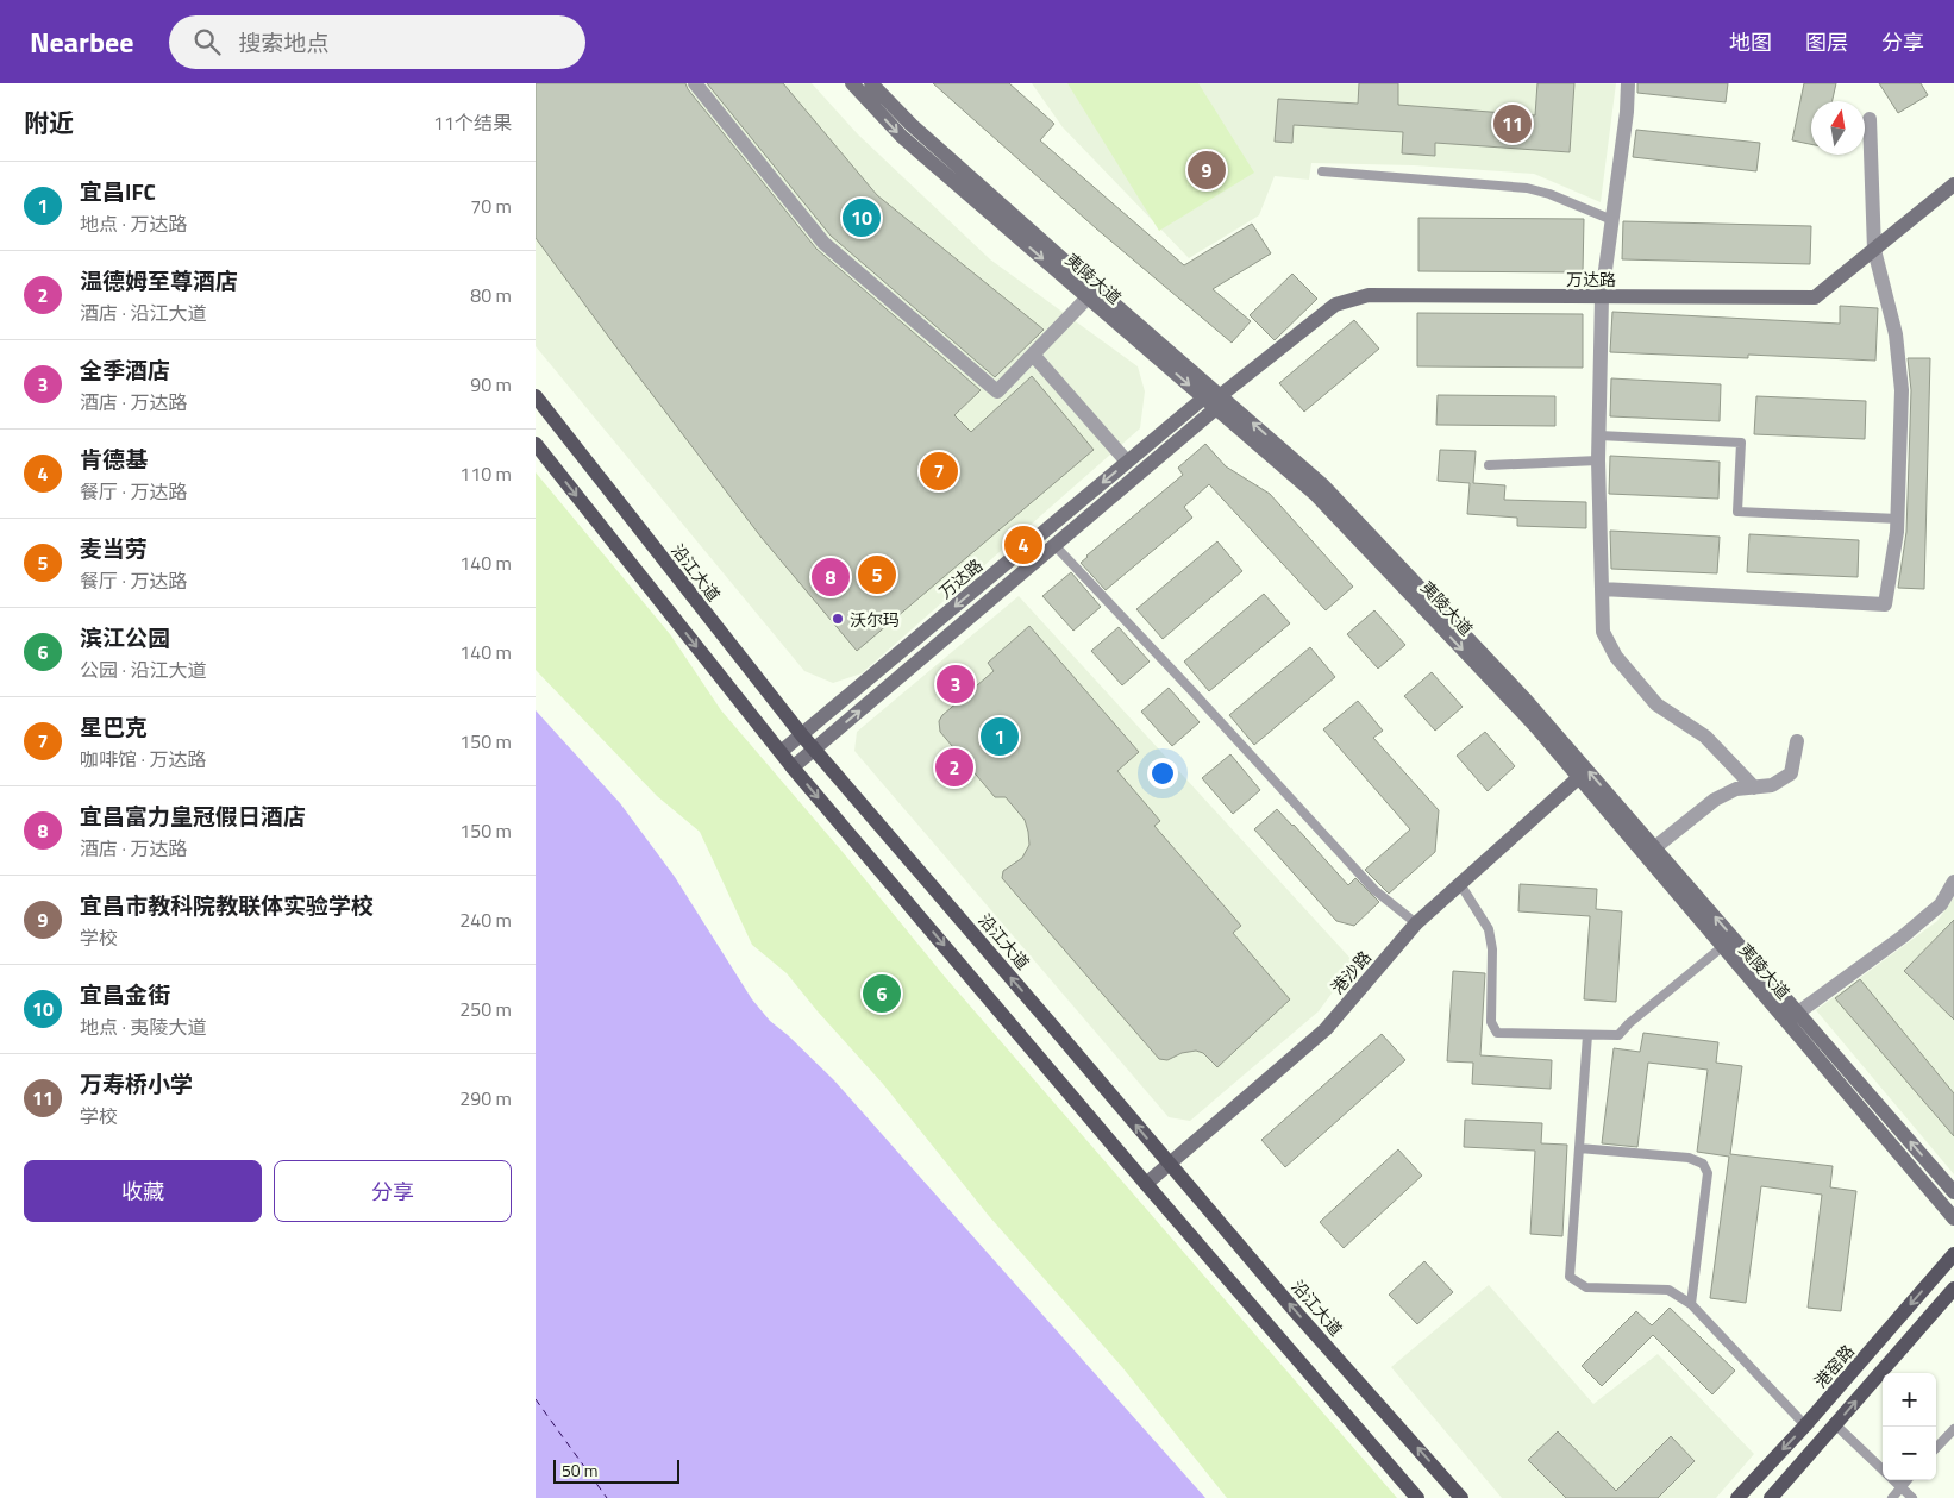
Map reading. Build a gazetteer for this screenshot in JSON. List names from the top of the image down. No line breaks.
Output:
{"streets":{"main road":["夷陵大道","万达路","沿江大道","港沙路","港窑路"]},"crossings":[["夷陵大道","万达路"],["夷陵大道","港沙路"],["万达路","沿江大道"],["沿江大道","港沙路"]],"places":["沃尔玛"],"scale_bar":"50 m","north":"top","page":{"header":"Nearbee","search":"搜索地点","nav":["地图","图层","分享"],"heading":["附近","11个结果"],"pins":["11","9","10","7","4","5","8","3","1","2","6"],"list":[{"mark":"1","name":"宜昌IFC","note":"地点 · 万达路","value":"70 m"},{"mark":"2","name":"温德姆至尊酒店","note":"酒店 · 沿江大道","value":"80 m"},{"mark":"3","name":"全季酒店","note":"酒店 · 万达路","value":"90 m"},{"mark":"4","name":"肯德基","note":"餐厅 · 万达路","value":"110 m"},{"mark":"5","name":"麦当劳","note":"餐厅 · 万达路","value":"140 m"},{"mark":"6","name":"滨江公园","note":"公园 · 沿江大道","value":"140 m"},{"mark":"7","name":"星巴克","note":"咖啡馆 · 万达路","value":"150 m"},{"mark":"8","name":"宜昌富力皇冠假日酒店","note":"酒店 · 万达路","value":"150 m"},{"mark":"9","name":"宜昌市教科院教联体实验学校","note":"学校","value":"240 m"},{"mark":"10","name":"宜昌金街","note":"地点 · 夷陵大道","value":"250 m"},{"mark":"11","name":"万寿桥小学","note":"学校","value":"290 m"}],"buttons":["收藏","分享"],"map_buttons":["+","−"],"scale":"50 m"}}
